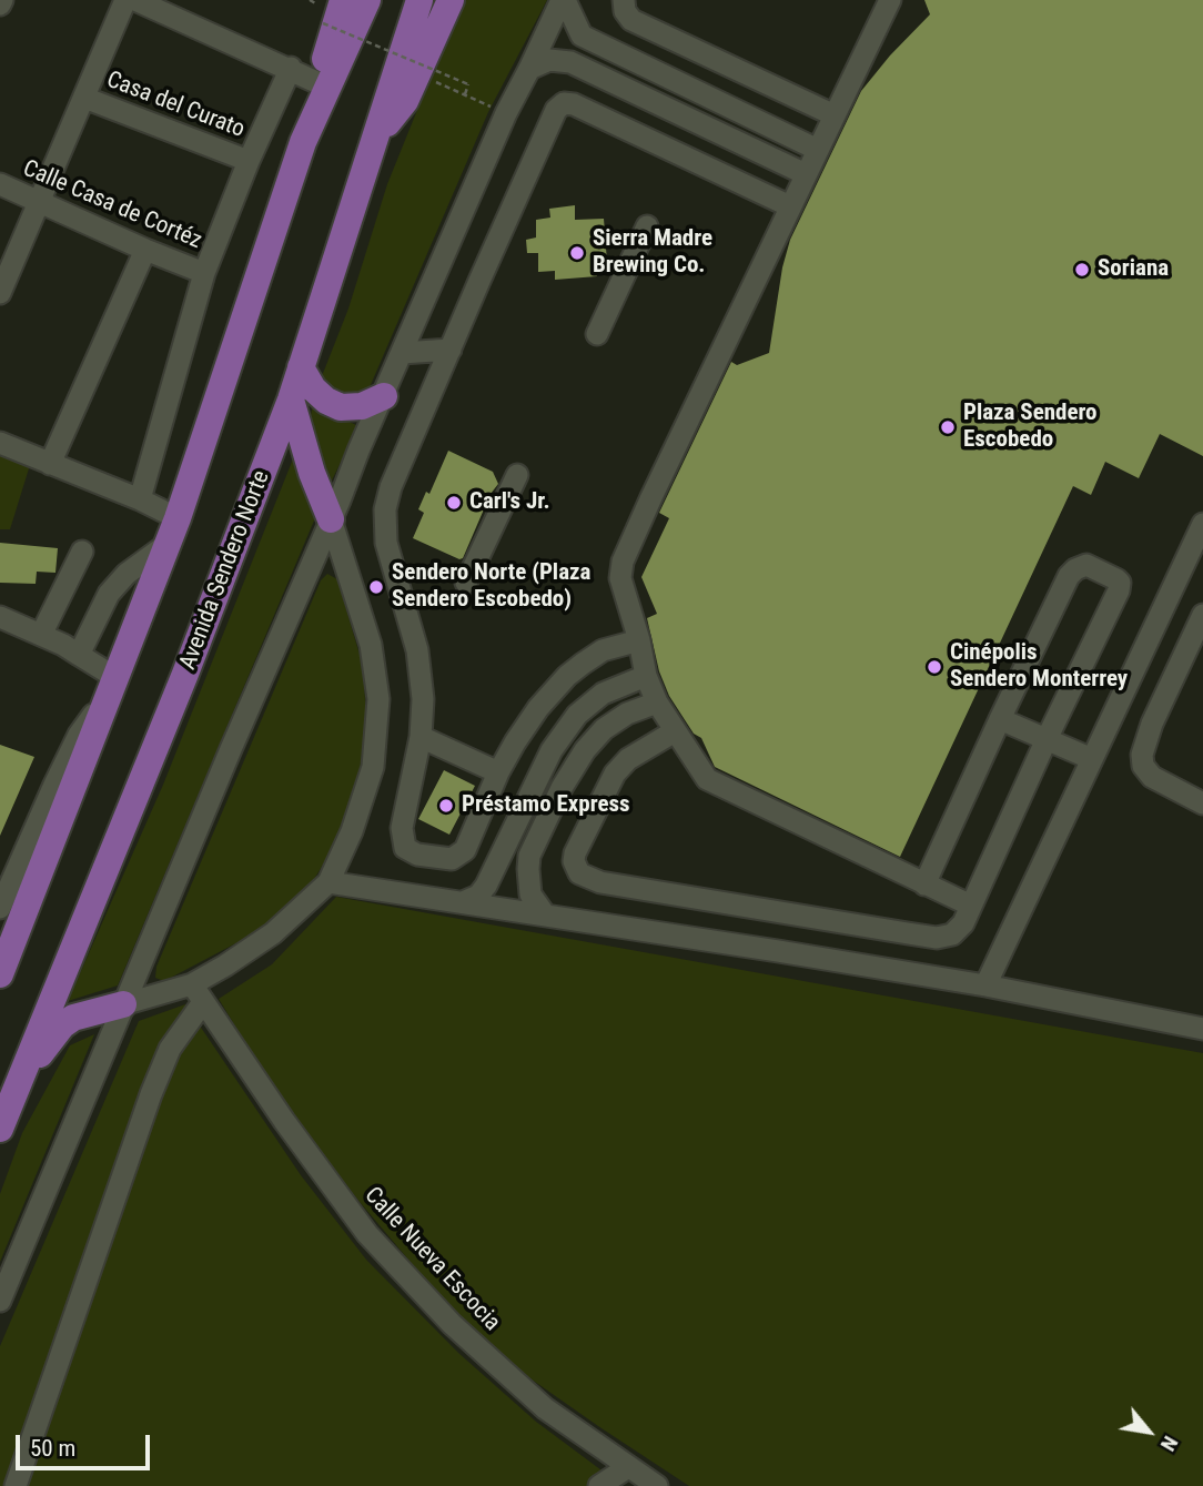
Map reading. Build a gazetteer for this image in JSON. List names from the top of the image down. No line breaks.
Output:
{"streets":{"main road":["Avenida Sendero Norte"],"street":["Casa del Curato","Calle Casa de Cortéz","Calle Nueva Escocia"]},"places":["Sierra Madre Brewing Co.","Soriana","Plaza Sendero Escobedo","Carl's Jr.","Sendero Norte (Plaza Sendero Escobedo)","Cinépolis Sendero Monterrey","Préstamo Express"],"scale_bar":"50 m","north":"bottom right"}
